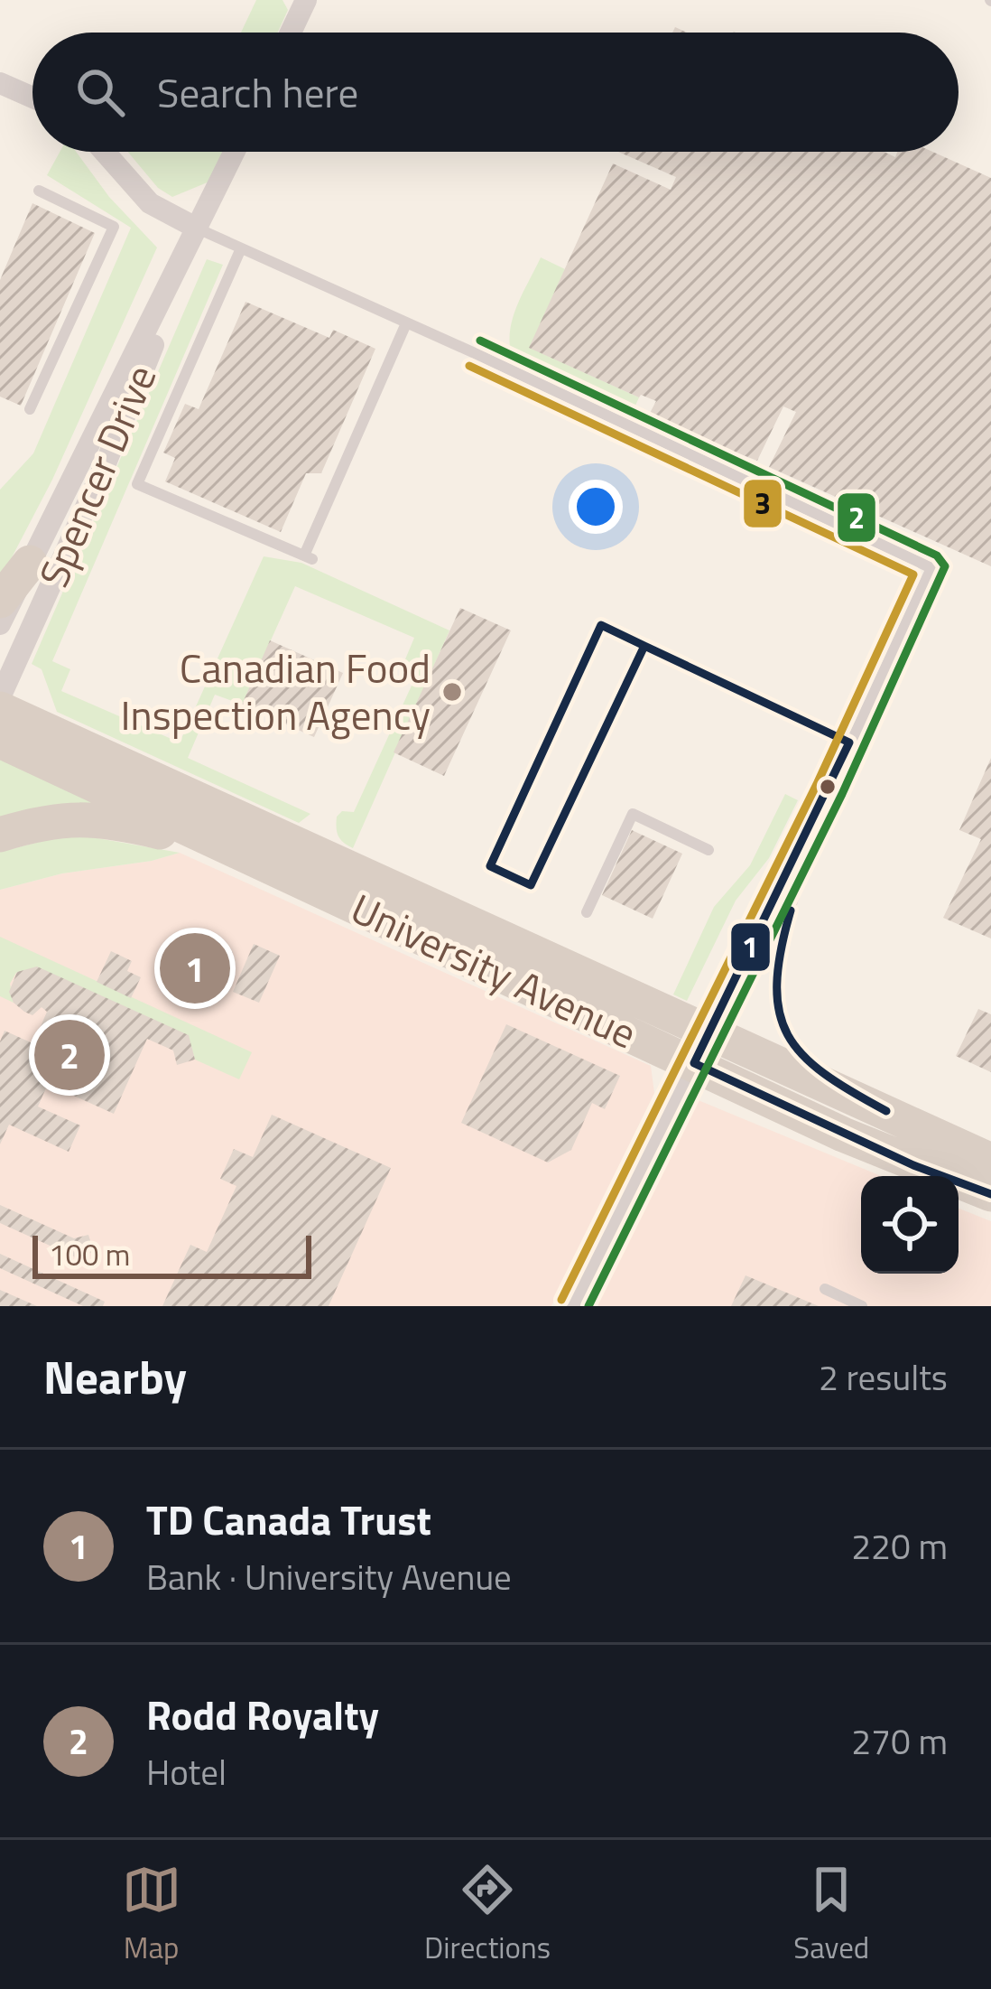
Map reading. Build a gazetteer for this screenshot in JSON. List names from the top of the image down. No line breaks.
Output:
{"streets":{"main road":["University Avenue"],"street":["Spencer Drive"]},"places":["Canadian Food Inspection Agency"],"lines":["transit line 2","transit line 3","transit line 1"],"scale_bar":"100 m","page":{"search":"Search here","pins":["1","2"],"scale":"100 m","heading":["Nearby","2 results"],"list":[{"mark":"1","name":"TD Canada Trust","note":"Bank · University Avenue","value":"220 m"},{"mark":"2","name":"Rodd Royalty","note":"Hotel","value":"270 m"}],"nav":["Map","Directions","Saved"]}}
